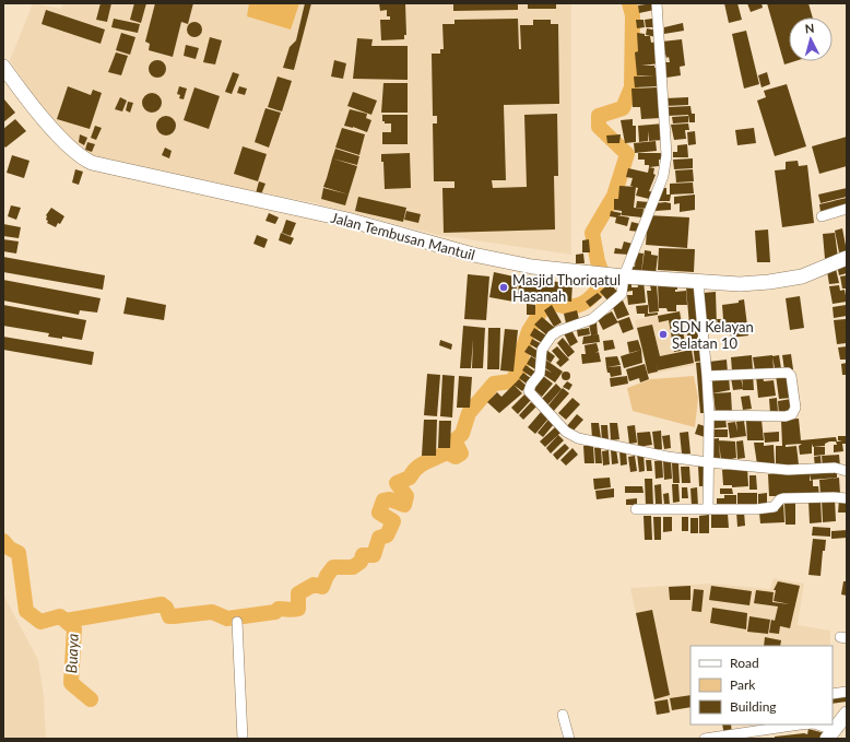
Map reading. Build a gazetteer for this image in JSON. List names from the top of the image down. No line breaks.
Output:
{"streets":{"street":["Jalan Tembusan Mantuil"]},"water":["Buaya"],"places":["Masjid Thoriqatul Hasanah","SDN Kelayan Selatan 10"],"legend":["Road","Park","Building"],"north":"top"}
